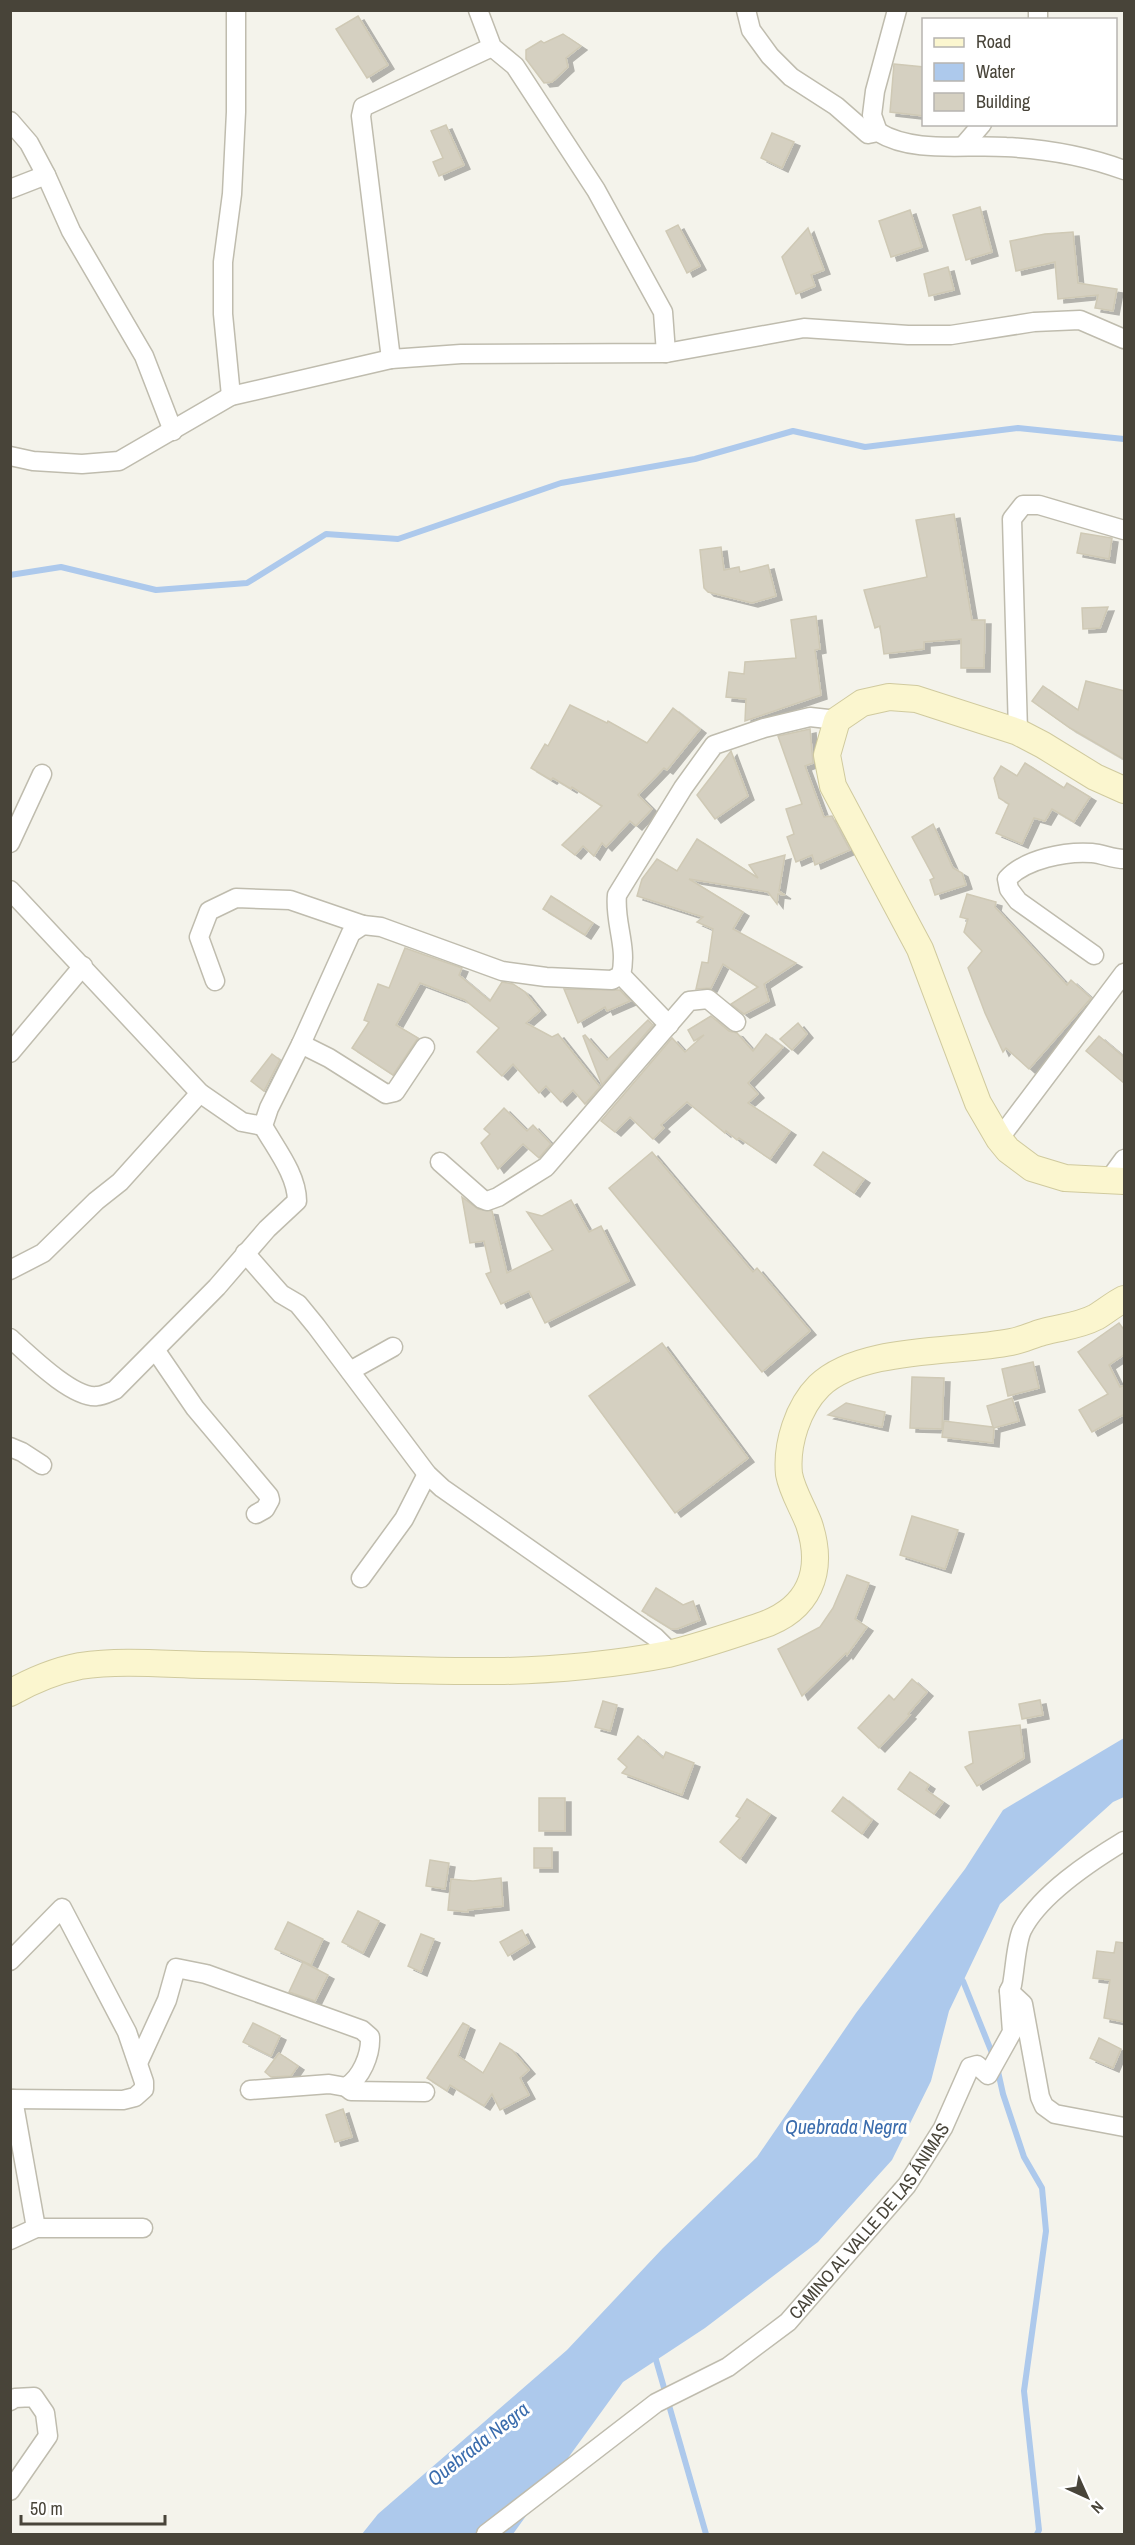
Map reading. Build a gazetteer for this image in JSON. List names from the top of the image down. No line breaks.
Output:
{"streets":{"street":["CAMINO AL VALLE DE LAS ÁNIMAS"]},"water":["Quebrada Negra"],"legend":["Road","Water","Building"],"scale_bar":"50 m","north":"bottom right"}
